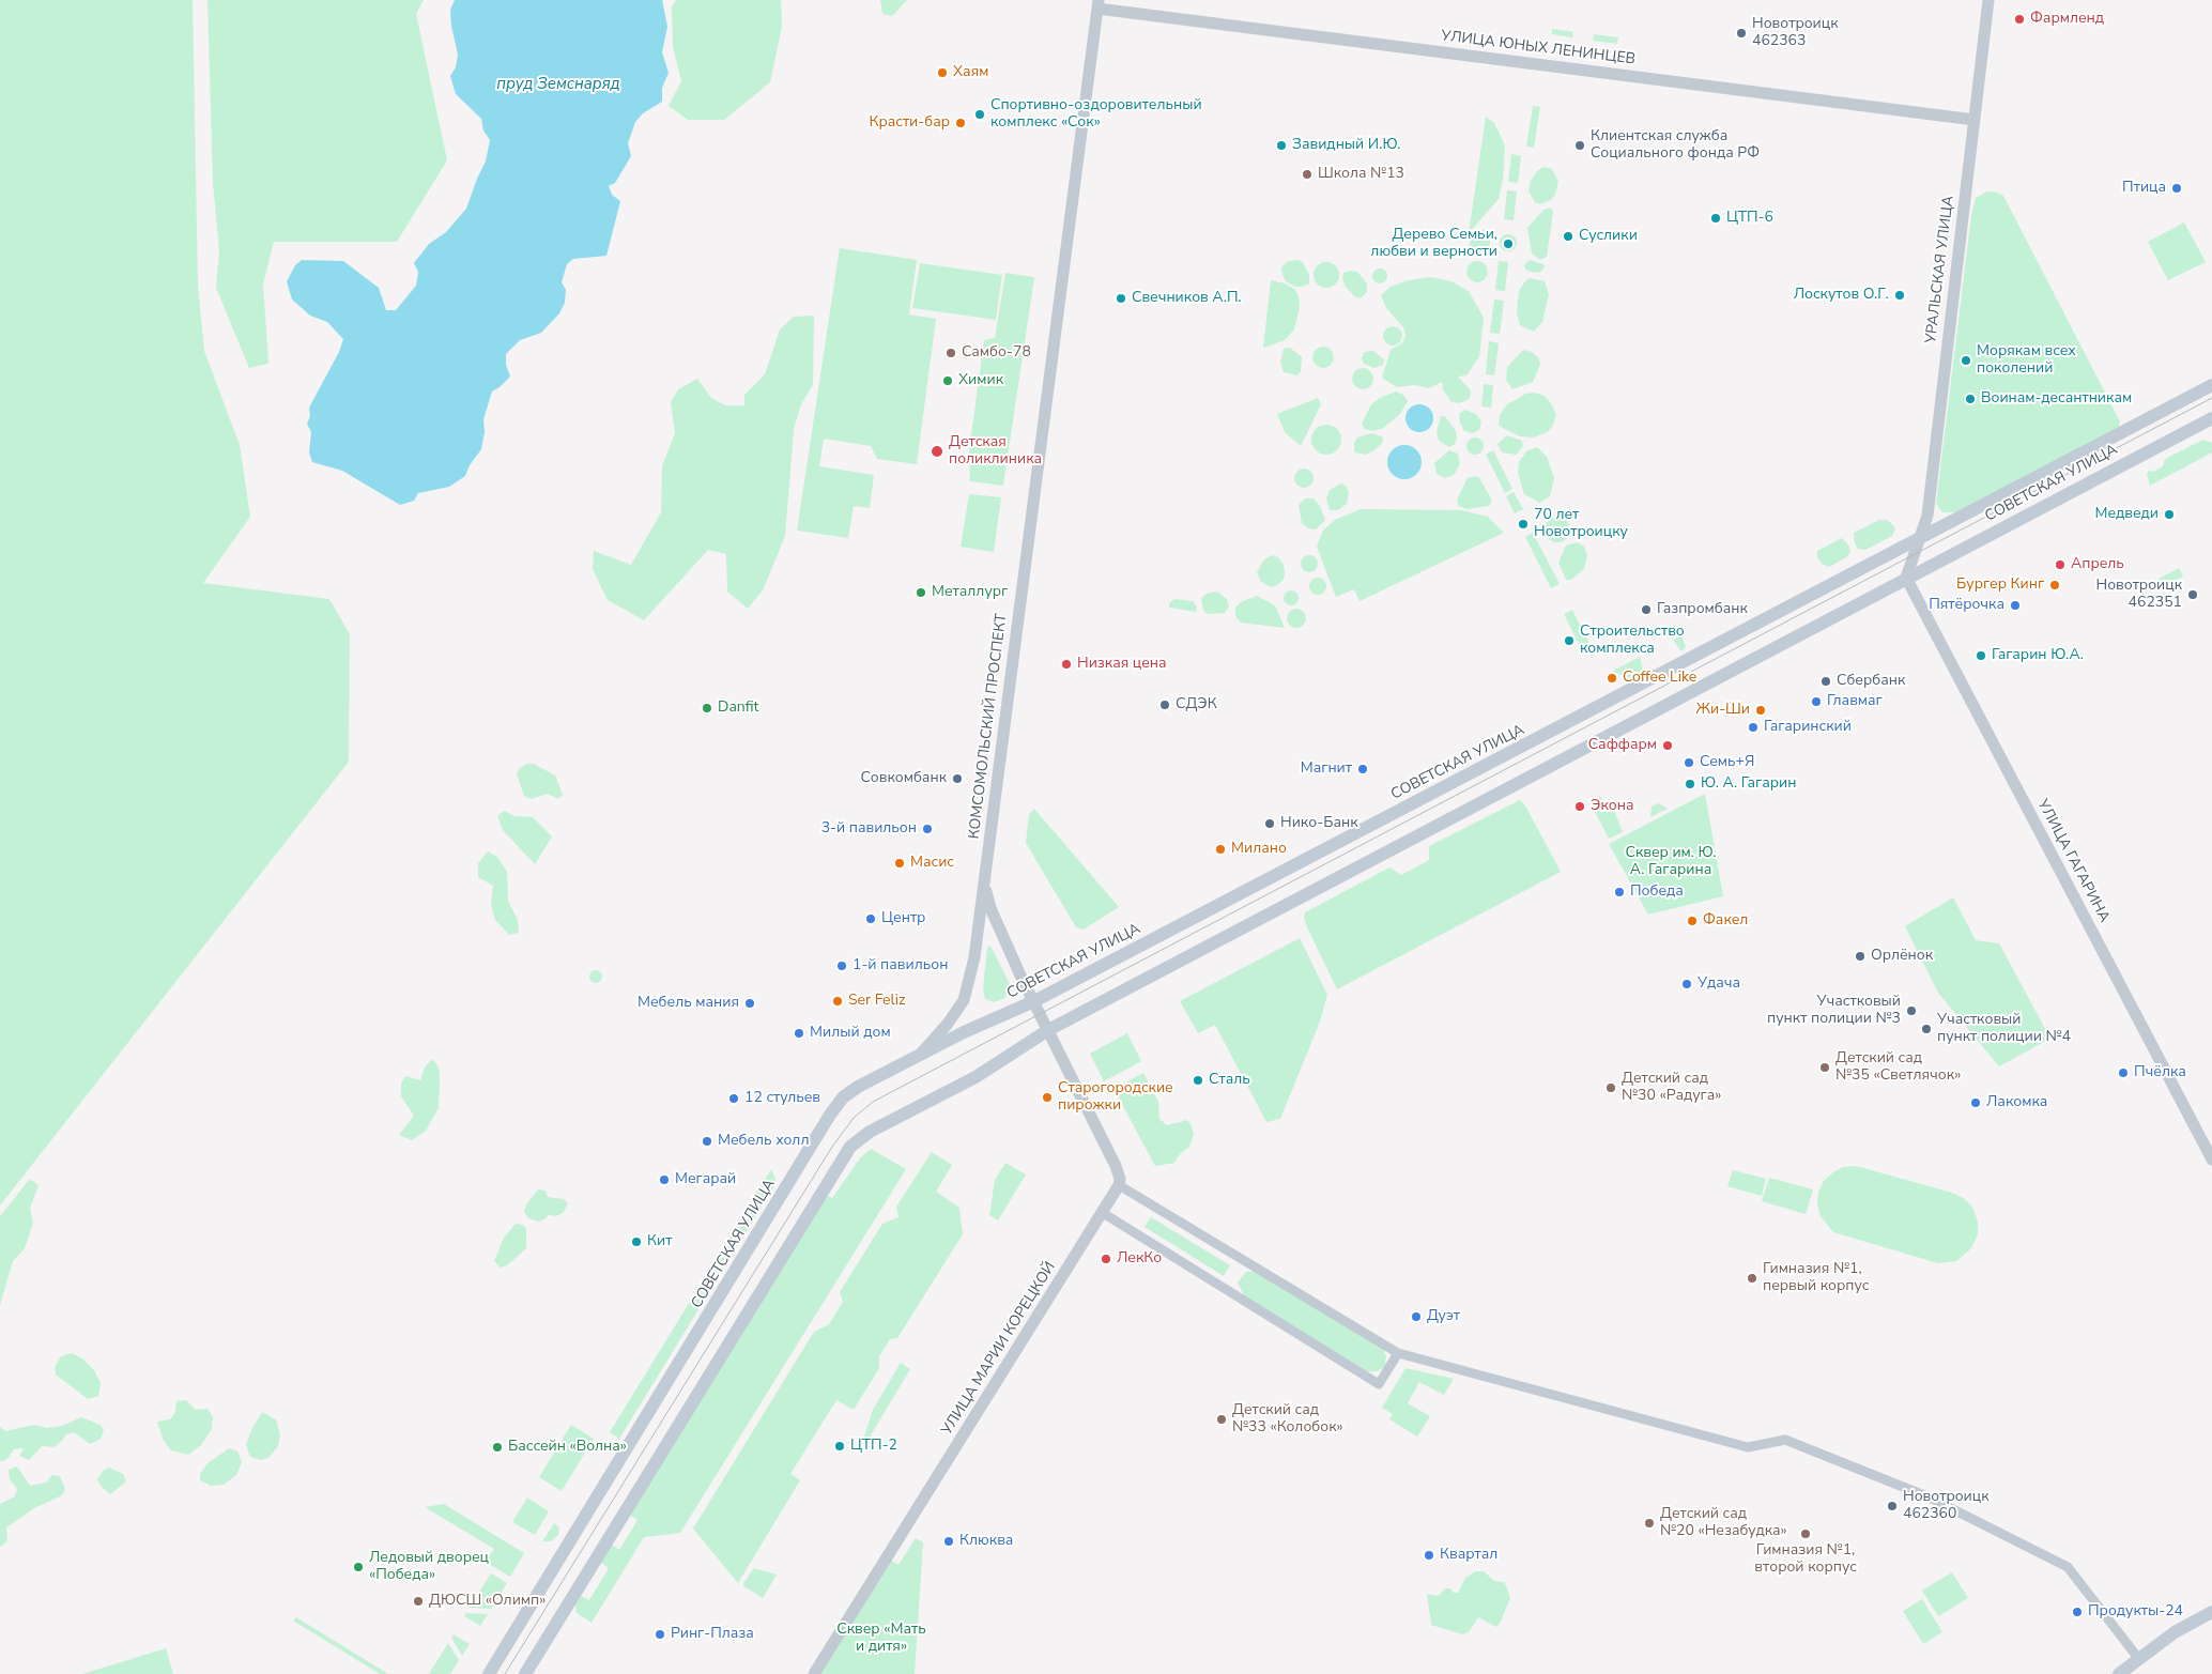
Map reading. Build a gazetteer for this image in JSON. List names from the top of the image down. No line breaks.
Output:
{"streets":{"main road":["СОВЕТСКАЯ УЛИЦА"],"street":["УЛИЦА ЮНЫХ ЛЕНИНЦЕВ","УРАЛЬСКАЯ УЛИЦА","КОМСОМОЛЬСКИЙ ПРОСПЕКТ","УЛИЦА ГАГАРИНА","УЛИЦА МАРИИ КОРЕЦКОЙ"]},"crossings":[["УЛИЦА ЮНЫХ ЛЕНИНЦЕВ","УРАЛЬСКАЯ УЛИЦА"],["УЛИЦА ЮНЫХ ЛЕНИНЦЕВ","КОМСОМОЛЬСКИЙ ПРОСПЕКТ"],["УРАЛЬСКАЯ УЛИЦА","СОВЕТСКАЯ УЛИЦА"],["СОВЕТСКАЯ УЛИЦА","КОМСОМОЛЬСКИЙ ПРОСПЕКТ"],["СОВЕТСКАЯ УЛИЦА","УЛИЦА ГАГАРИНА"]],"water":["пруд Земснаряд"],"parks":["Сквер им. Ю. А. Гагарина","Сквер «Мать и дитя»"],"places":["Фармленд","Новотроицк 462363","Хаям","Спортивно-оздоровительный комплекс «Сок»","Красти-бар","Завидный И.Ю.","Клиентская служба Социального фонда РФ","Школа №13","Птица","ЦТП-6","Суслики","Дерево Семьи, любви и верности","Лоскутов О.Г.","Свечников А.П.","Самбо-78","Морякам всех поколений","Химик","Воинам-десантникам","Детская поликлиника","Медведи","70 лет Новотроицку","Апрель","Бургер Кинг","Металлург","Новотроицк 462351","Пятёрочка","Газпромбанк","Строительство комплекса","Гагарин Ю.А.","Низкая цена","Coffee Like","Сбербанк","Главмаг","СДЭК","Danfit","Жи-Ши","Гагаринский","Саффарм","Семь+Я","Магнит","Совкомбанк","Ю. А. Гагарин","Экона","Нико-Банк","3-й павильон","Милано","Масис","Победа","Центр","Факел","Орлёнок","1-й павильон","Удача","Ser Feliz","Мебель мания","Участковый пункт полиции №3","Участковый пункт полиции №4","Милый дом","Детский сад №35 «Светлячок»","Пчёлка","Сталь","Детский сад №30 «Радуга»","Старогородские пирожки","12 стульев","Лакомка","Мебель холл","Мегарай","Кит","ЛекКо","Гимназия №1, первый корпус","Дуэт","Детский сад №33 «Колобок»","ЦТП-2","Бассейн «Волна»","Новотроицк 462360","Детский сад №20 «Незабудка»","Гимназия №1, второй корпус","Клюква","Квартал","Ледовый дворец «Победа»","ДЮСШ «Олимп»","Продукты-24","Ринг-Плаза"]}
